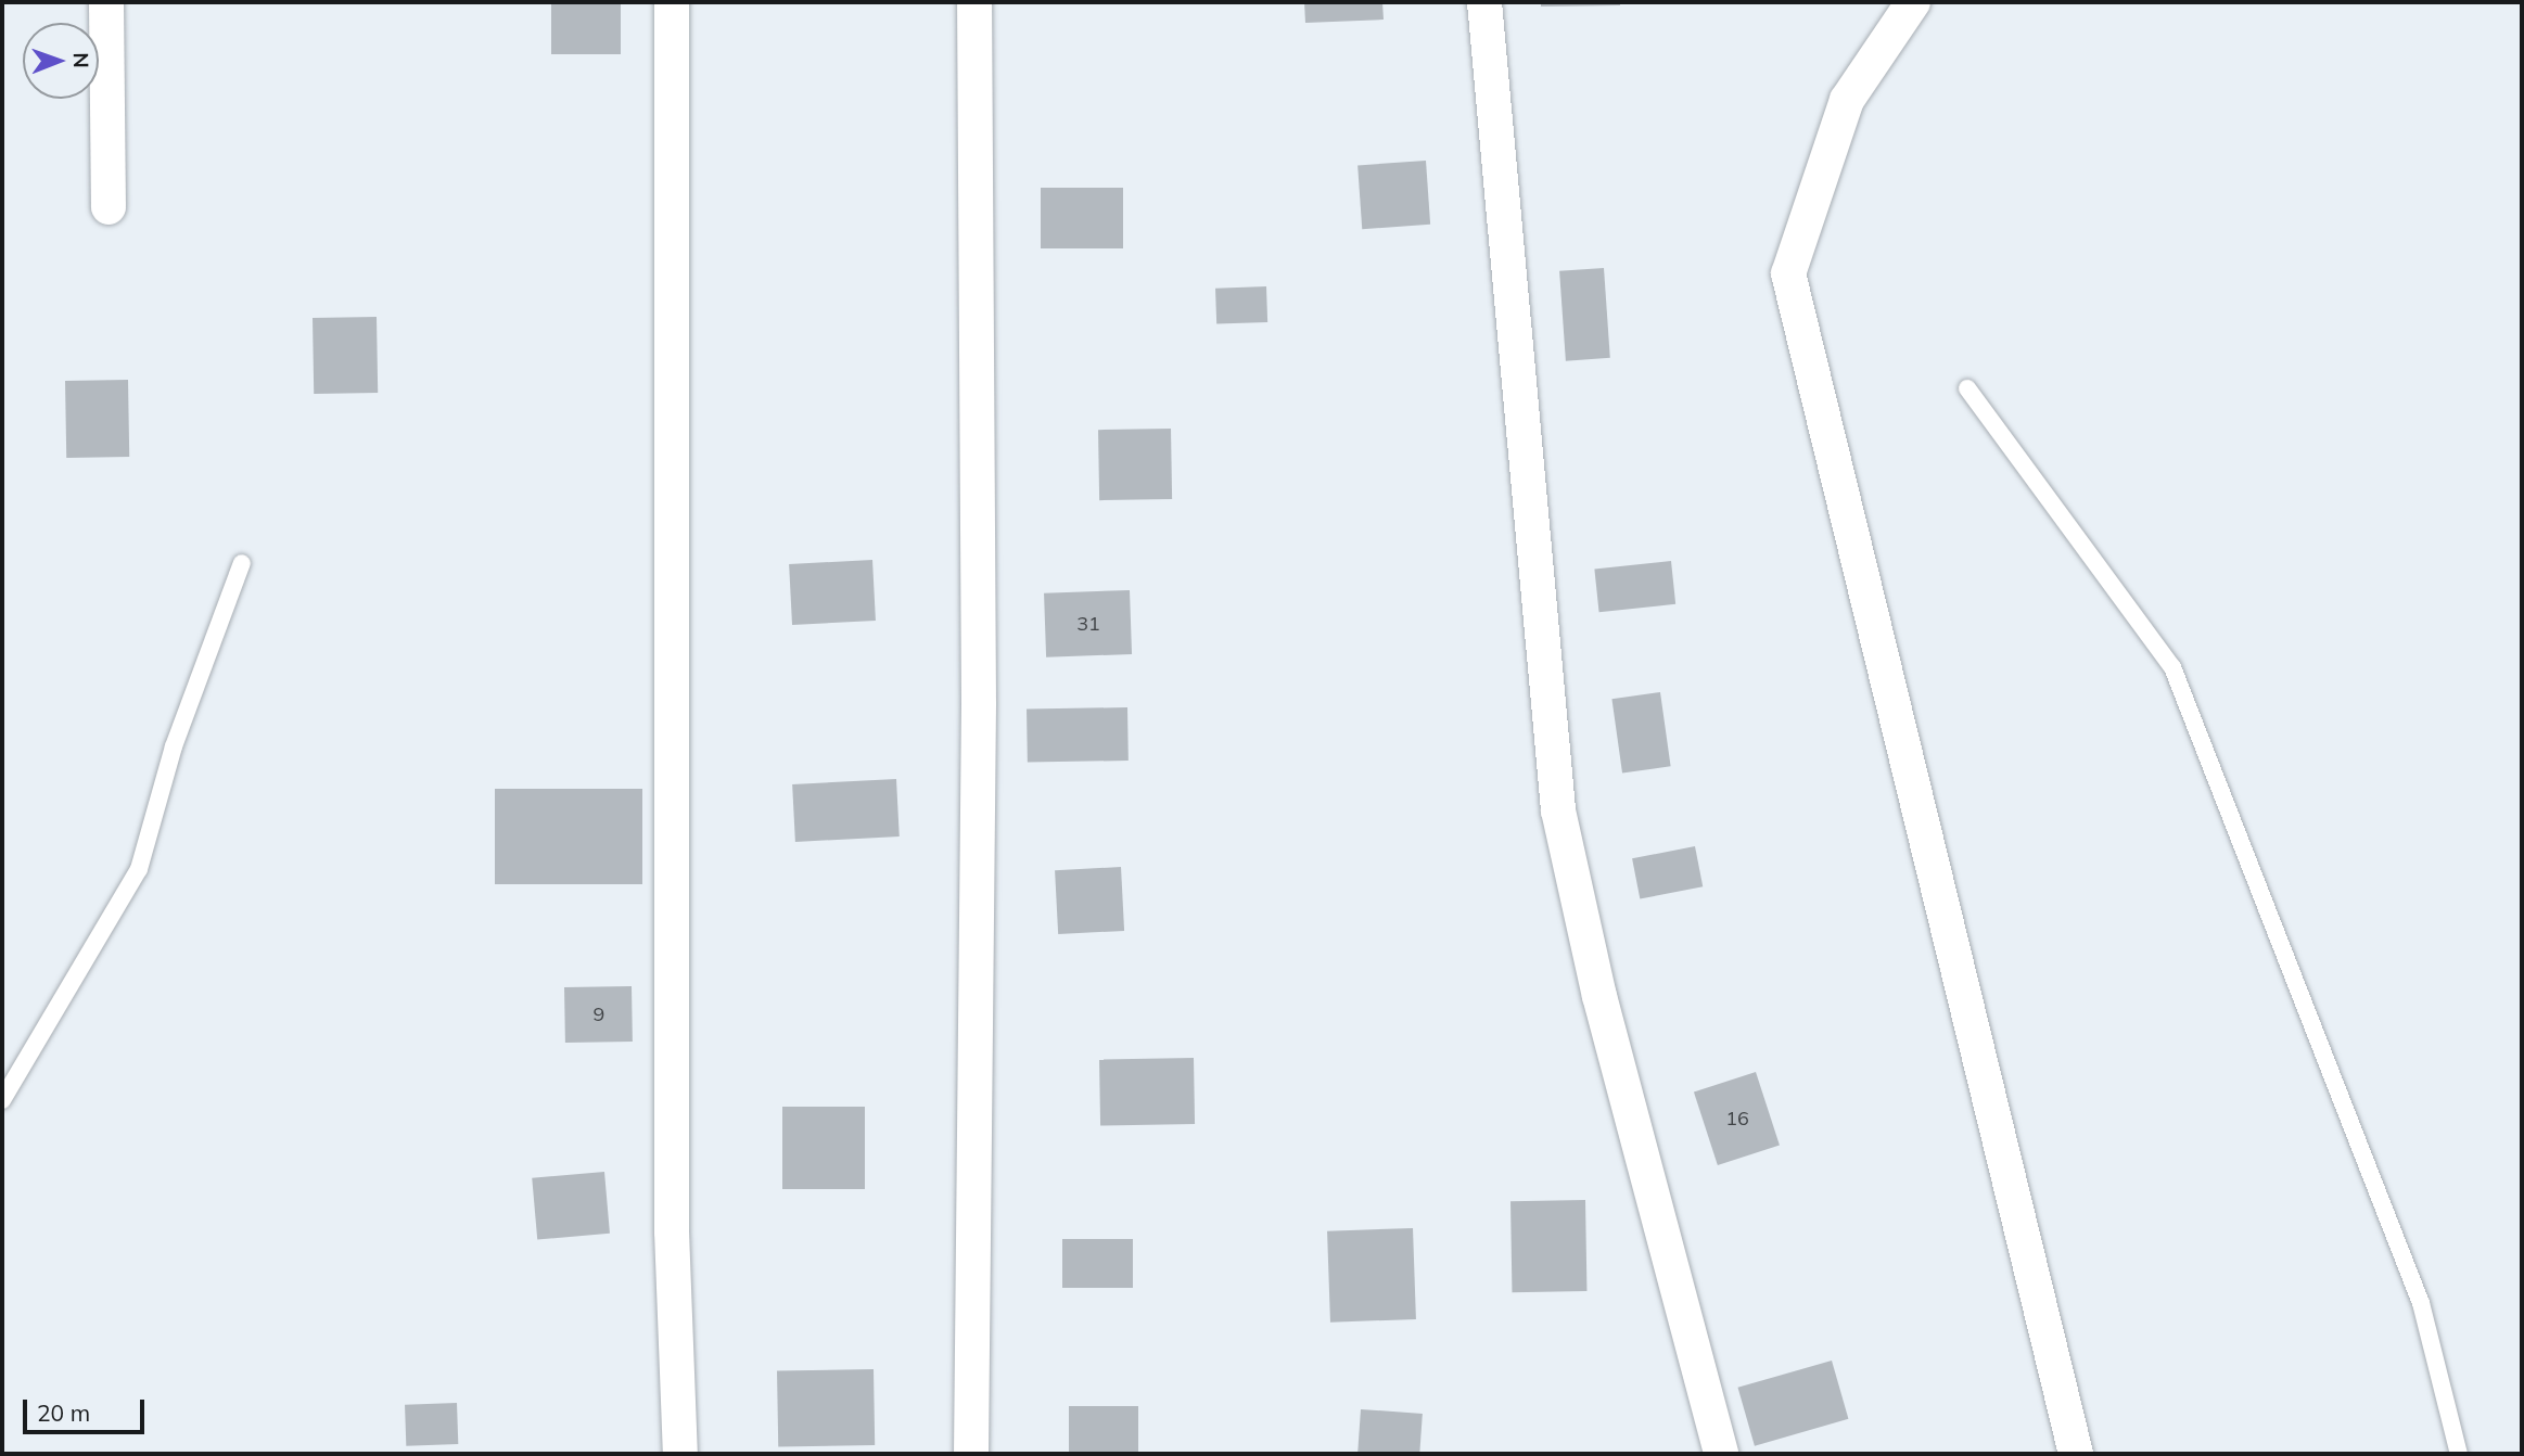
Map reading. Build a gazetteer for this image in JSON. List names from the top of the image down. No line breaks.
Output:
{"house_numbers":["31","9","16"],"scale_bar":"20 m","north":"right"}
